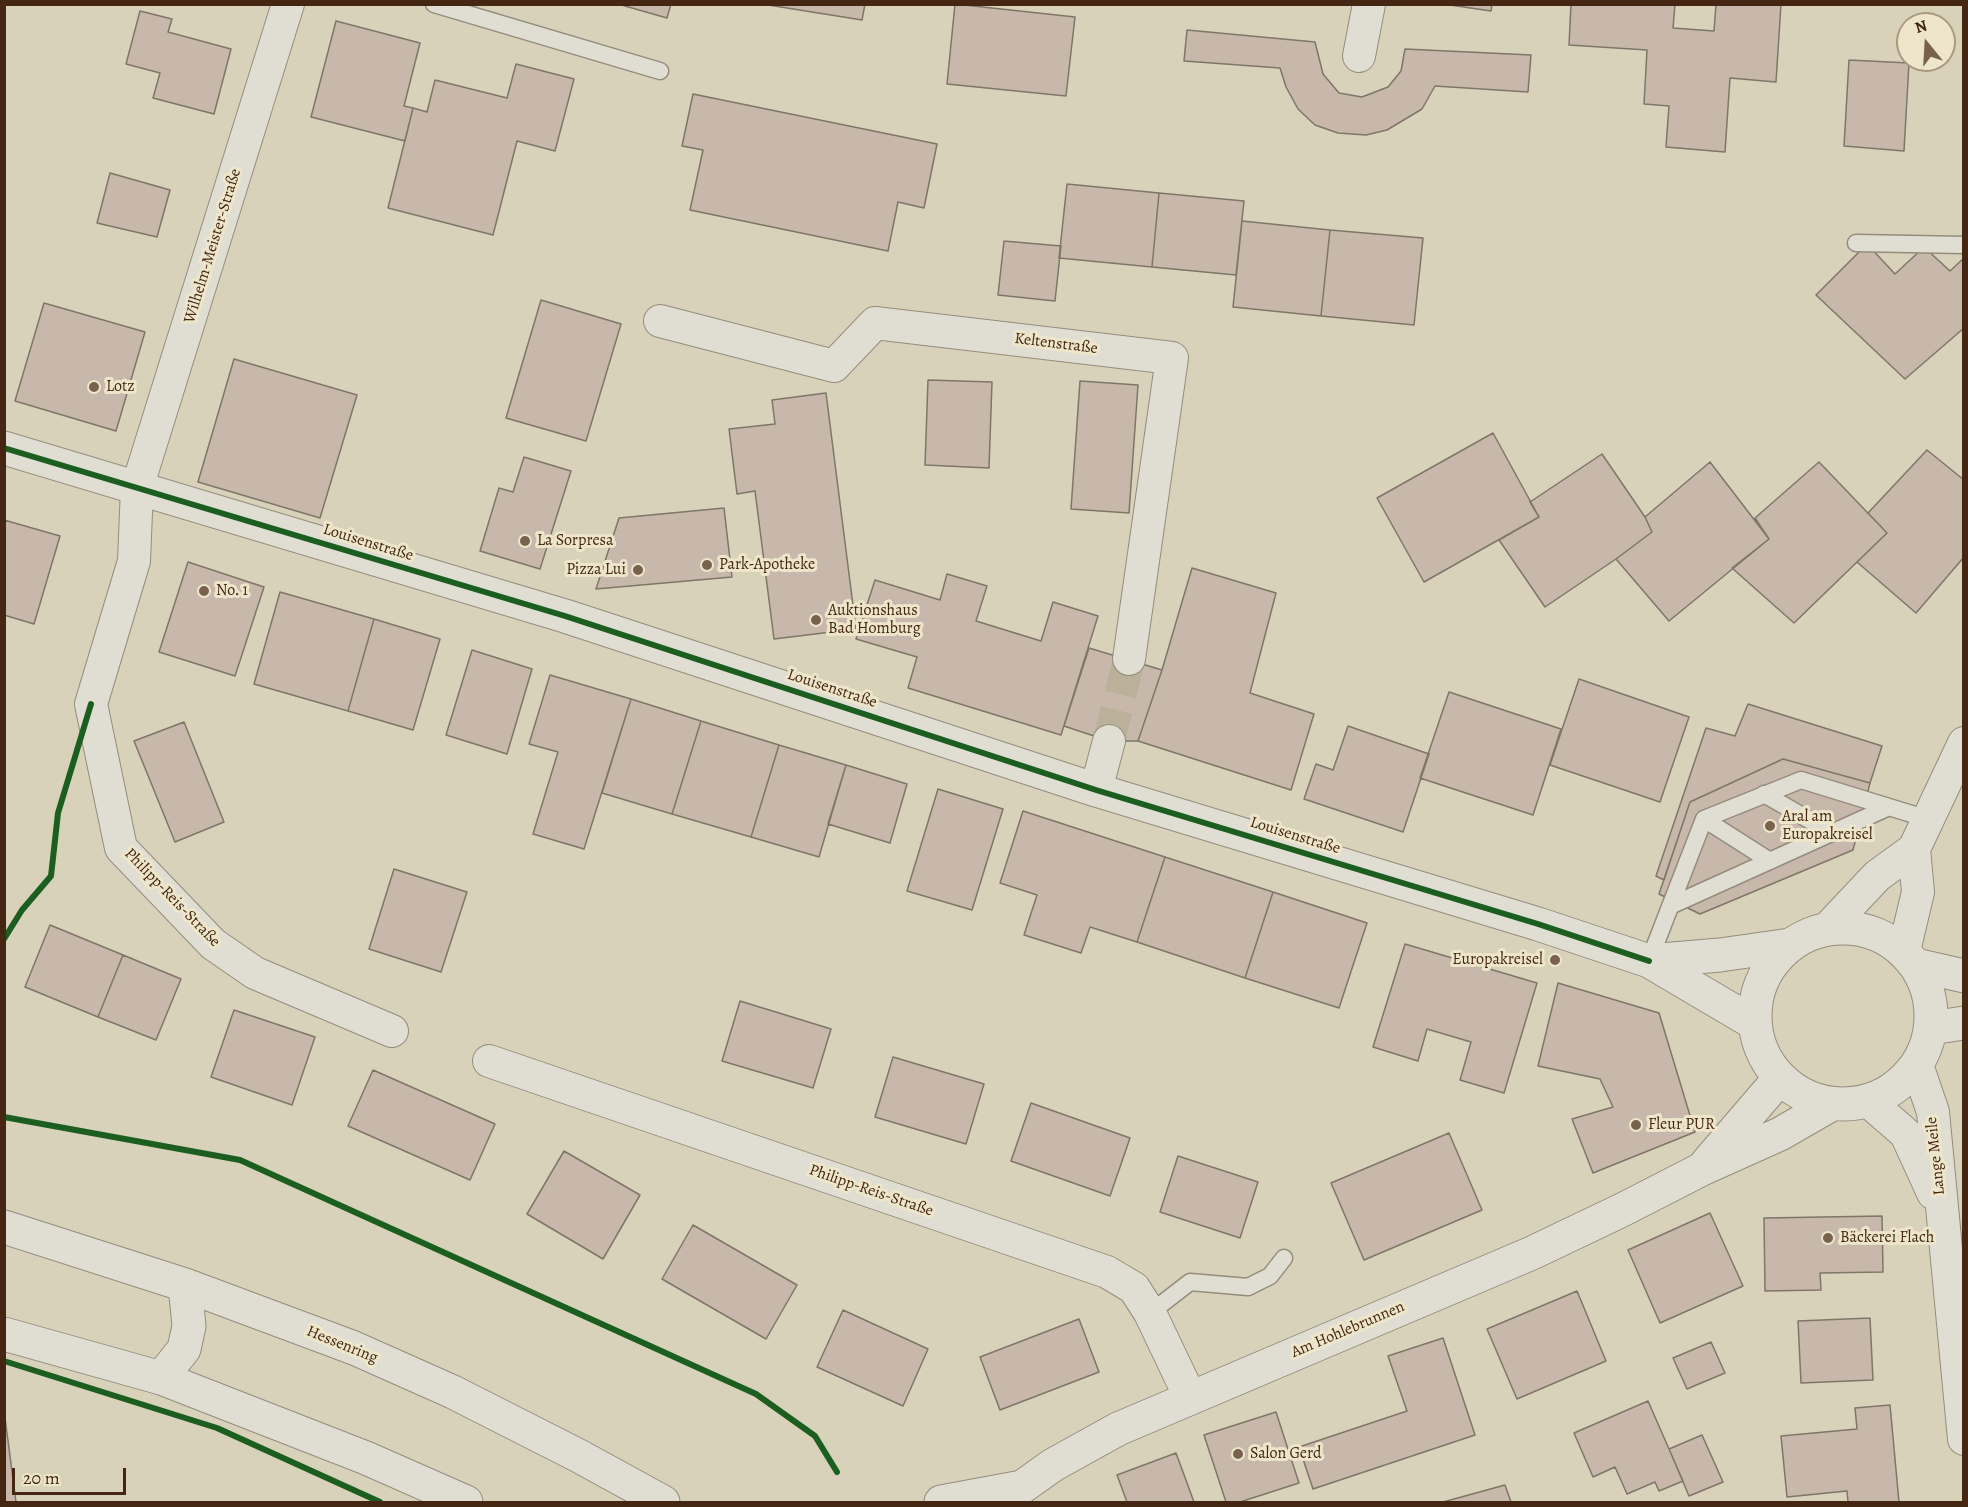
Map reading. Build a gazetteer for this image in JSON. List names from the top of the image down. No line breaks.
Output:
{"streets":{"street":["Wilhelm-Meister-Straße","Keltenstraße","Louisenstraße","Philipp-Reis-Straße","Lange Meile","Am Hohlebrunnen","Hessenring"]},"crossings":[["Wilhelm-Meister-Straße","Louisenstraße"],["Wilhelm-Meister-Straße","Philipp-Reis-Straße"],["Louisenstraße","Philipp-Reis-Straße"],["Louisenstraße","Lange Meile"],["Louisenstraße","Am Hohlebrunnen"],["Philipp-Reis-Straße","Am Hohlebrunnen"],["Lange Meile","Am Hohlebrunnen"]],"places":["Lotz","La Sorpresa","Park-Apotheke","Pizza Lui","No. 1","Auktionshaus Bad Homburg","Aral am Europakreisel","Europakreisel","Fleur PUR","Bäckerei Flach","Salon Gerd"],"scale_bar":"20 m","north":"top"}
